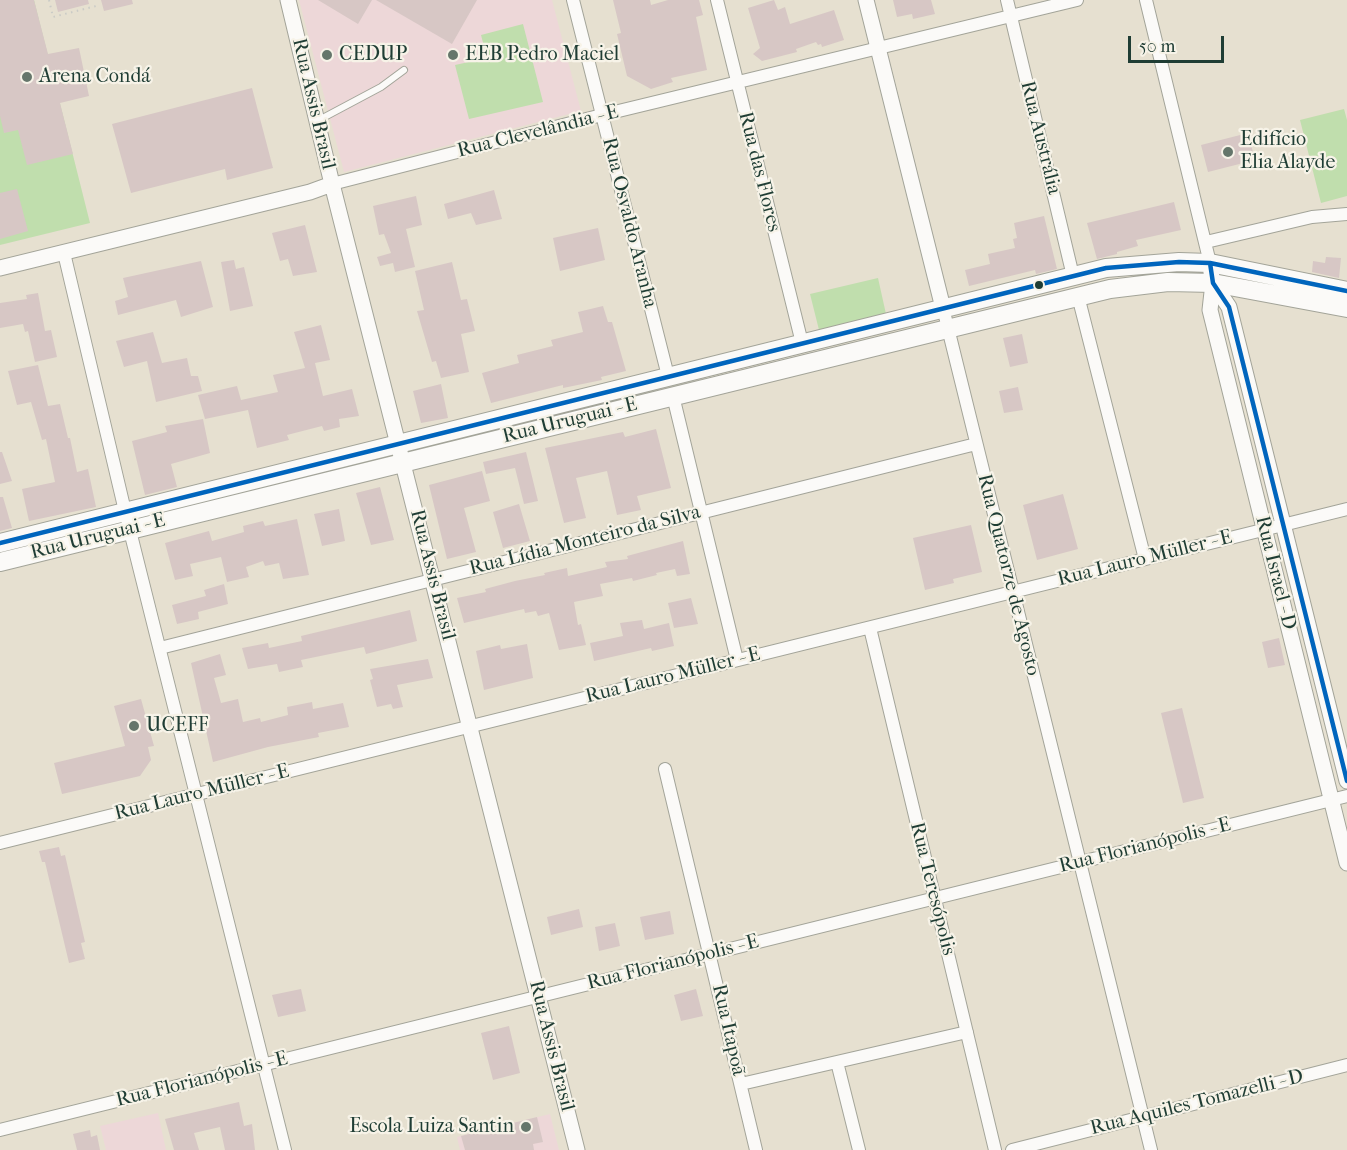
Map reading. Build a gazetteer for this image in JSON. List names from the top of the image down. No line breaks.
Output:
{"streets":{"main road":["Rua Uruguai - E"],"street":["Rua Assis Brasil","Rua Clevelândia - E","Rua Austrália","Rua das Flores","Rua Osvaldo Aranha","Rua Lídia Monteiro da Silva","Rua Lauro Müller - E","Rua Israel - D","Rua Quatorze de Agosto","Rua Florianópolis - E","Rua Teresópolis","Rua Itapoã","Rua Aquiles Tomazelli - D"]},"crossings":[["Rua Assis Brasil","Rua Clevelândia - E"],["Rua Assis Brasil","Rua Uruguai - E"],["Rua Assis Brasil","Rua Lídia Monteiro da Silva"],["Rua Assis Brasil","Rua Lauro Müller - E"],["Rua Assis Brasil","Rua Florianópolis - E"],["Rua Clevelândia - E","Rua Austrália"],["Rua Clevelândia - E","Rua das Flores"],["Rua Clevelândia - E","Rua Osvaldo Aranha"],["Rua Clevelândia - E","Rua Quatorze de Agosto"],["Rua Austrália","Rua Uruguai - E"],["Rua das Flores","Rua Uruguai - E"],["Rua Osvaldo Aranha","Rua Uruguai - E"],["Rua Uruguai - E","Rua Israel - D"],["Rua Uruguai - E","Rua Quatorze de Agosto"],["Rua Lídia Monteiro da Silva","Rua Quatorze de Agosto"],["Rua Lauro Müller - E","Rua Israel - D"],["Rua Lauro Müller - E","Rua Quatorze de Agosto"],["Rua Lauro Müller - E","Rua Teresópolis"],["Rua Israel - D","Rua Florianópolis - E"],["Rua Quatorze de Agosto","Rua Florianópolis - E"],["Rua Quatorze de Agosto","Rua Aquiles Tomazelli - D"],["Rua Florianópolis - E","Rua Teresópolis"],["Rua Florianópolis - E","Rua Itapoã"]],"places":["CEDUP","EEB Pedro Maciel","Arena Condá","Edifício Elia Alayde","UCEFF","Escola Luiza Santin"],"scale_bar":"50 m"}
